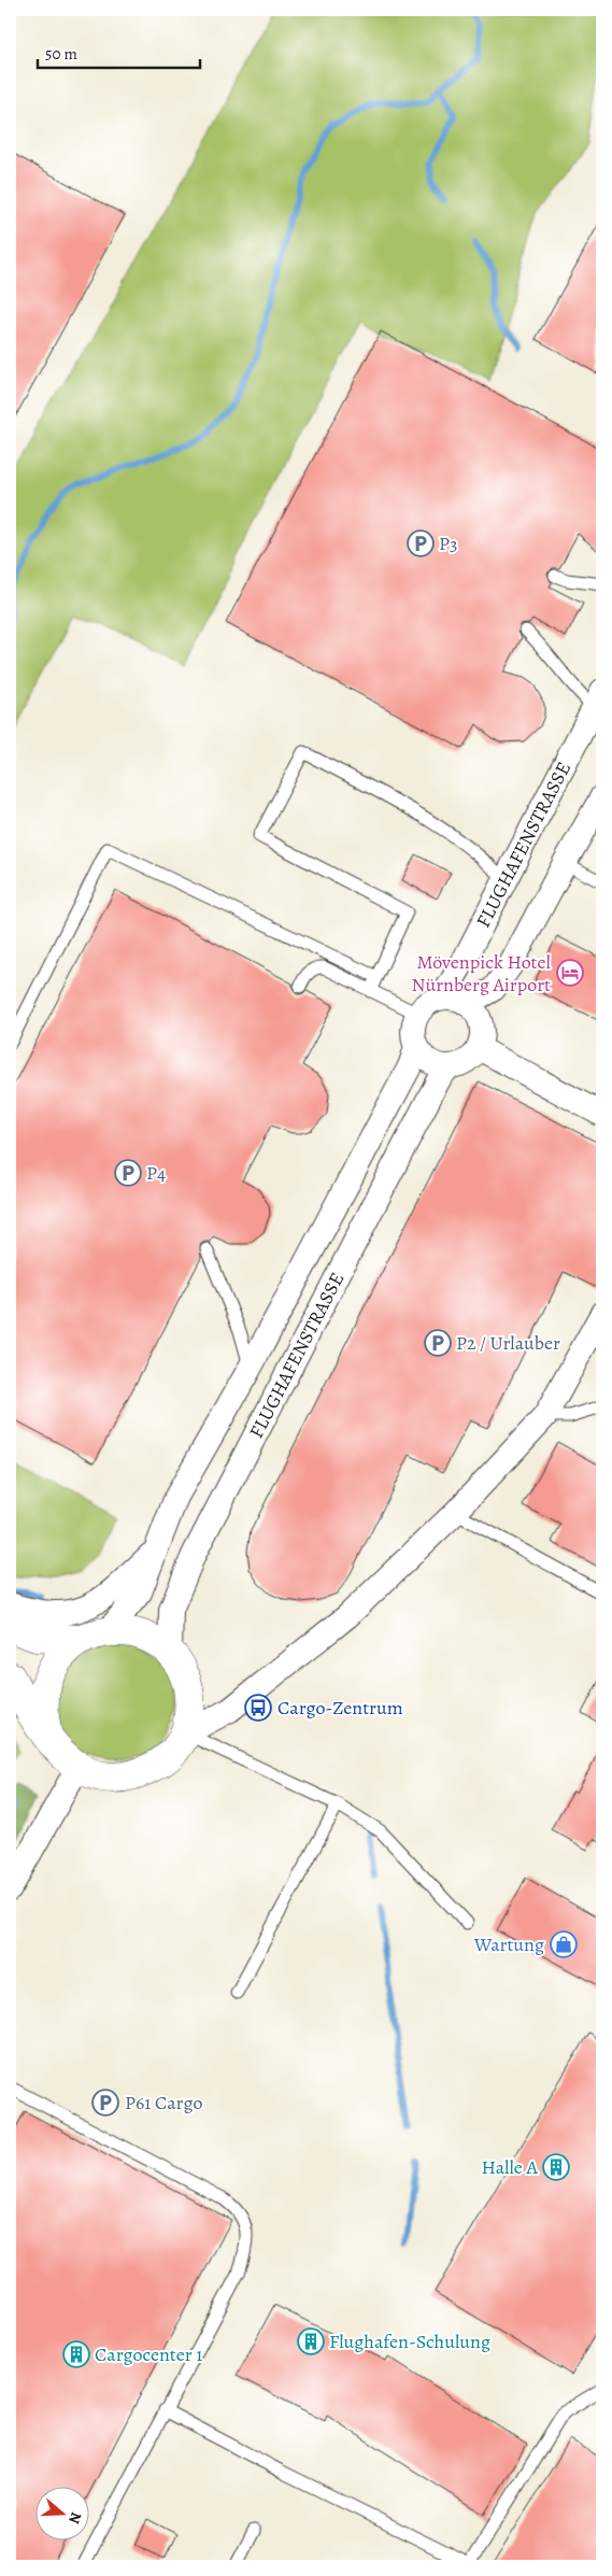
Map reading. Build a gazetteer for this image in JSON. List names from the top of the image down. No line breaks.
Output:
{"streets":{"street":["FLUGHAFENSTRASSE"]},"places":{"parking":["P3","P4","P2 / Urlauber","P61 Cargo"],"hotel":["Mövenpick Hotel Nürnberg Airport"],"bus stop":["Cargo-Zentrum"],"shop":["Wartung"],"building":["Halle A","Flughafen-Schulung","Cargocenter 1"]},"scale_bar":"50 m","north":"right"}
